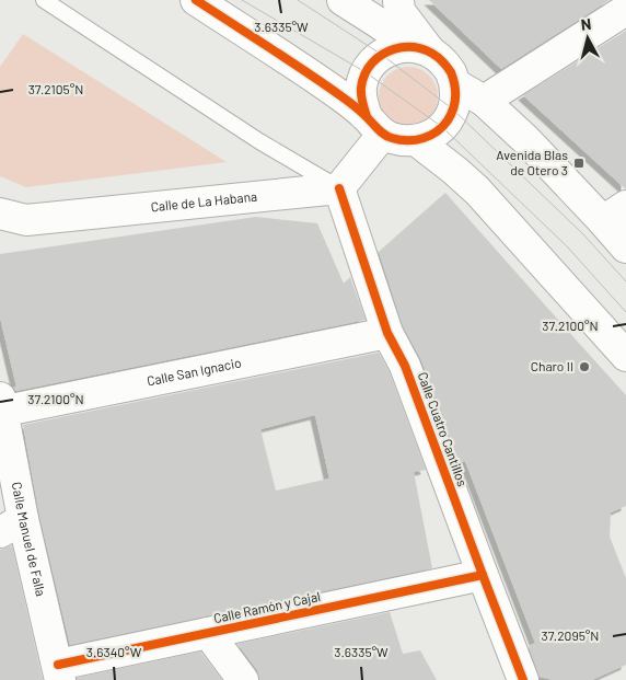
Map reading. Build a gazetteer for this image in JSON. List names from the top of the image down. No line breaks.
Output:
{"streets":{"street":["Calle de La Habana","Calle San Ignacio","Calle Cuatro Cantillos","Calle Manuel de Falla","Calle Ramón y Cajal"]},"crossings":[["Calle de La Habana","Calle Cuatro Cantillos"],["Calle San Ignacio","Calle Cuatro Cantillos"],["Calle San Ignacio","Calle Manuel de Falla"],["Calle Cuatro Cantillos","Calle Ramón y Cajal"],["Calle Manuel de Falla","Calle Ramón y Cajal"]],"places":{"transit":["Avenida Blas de Otero 3"],"other":["Charo II"]},"north":"top","coordinates":["3.6335°W","37.2105°N","37.2100°N","37.2095°N","3.6340°W"]}
